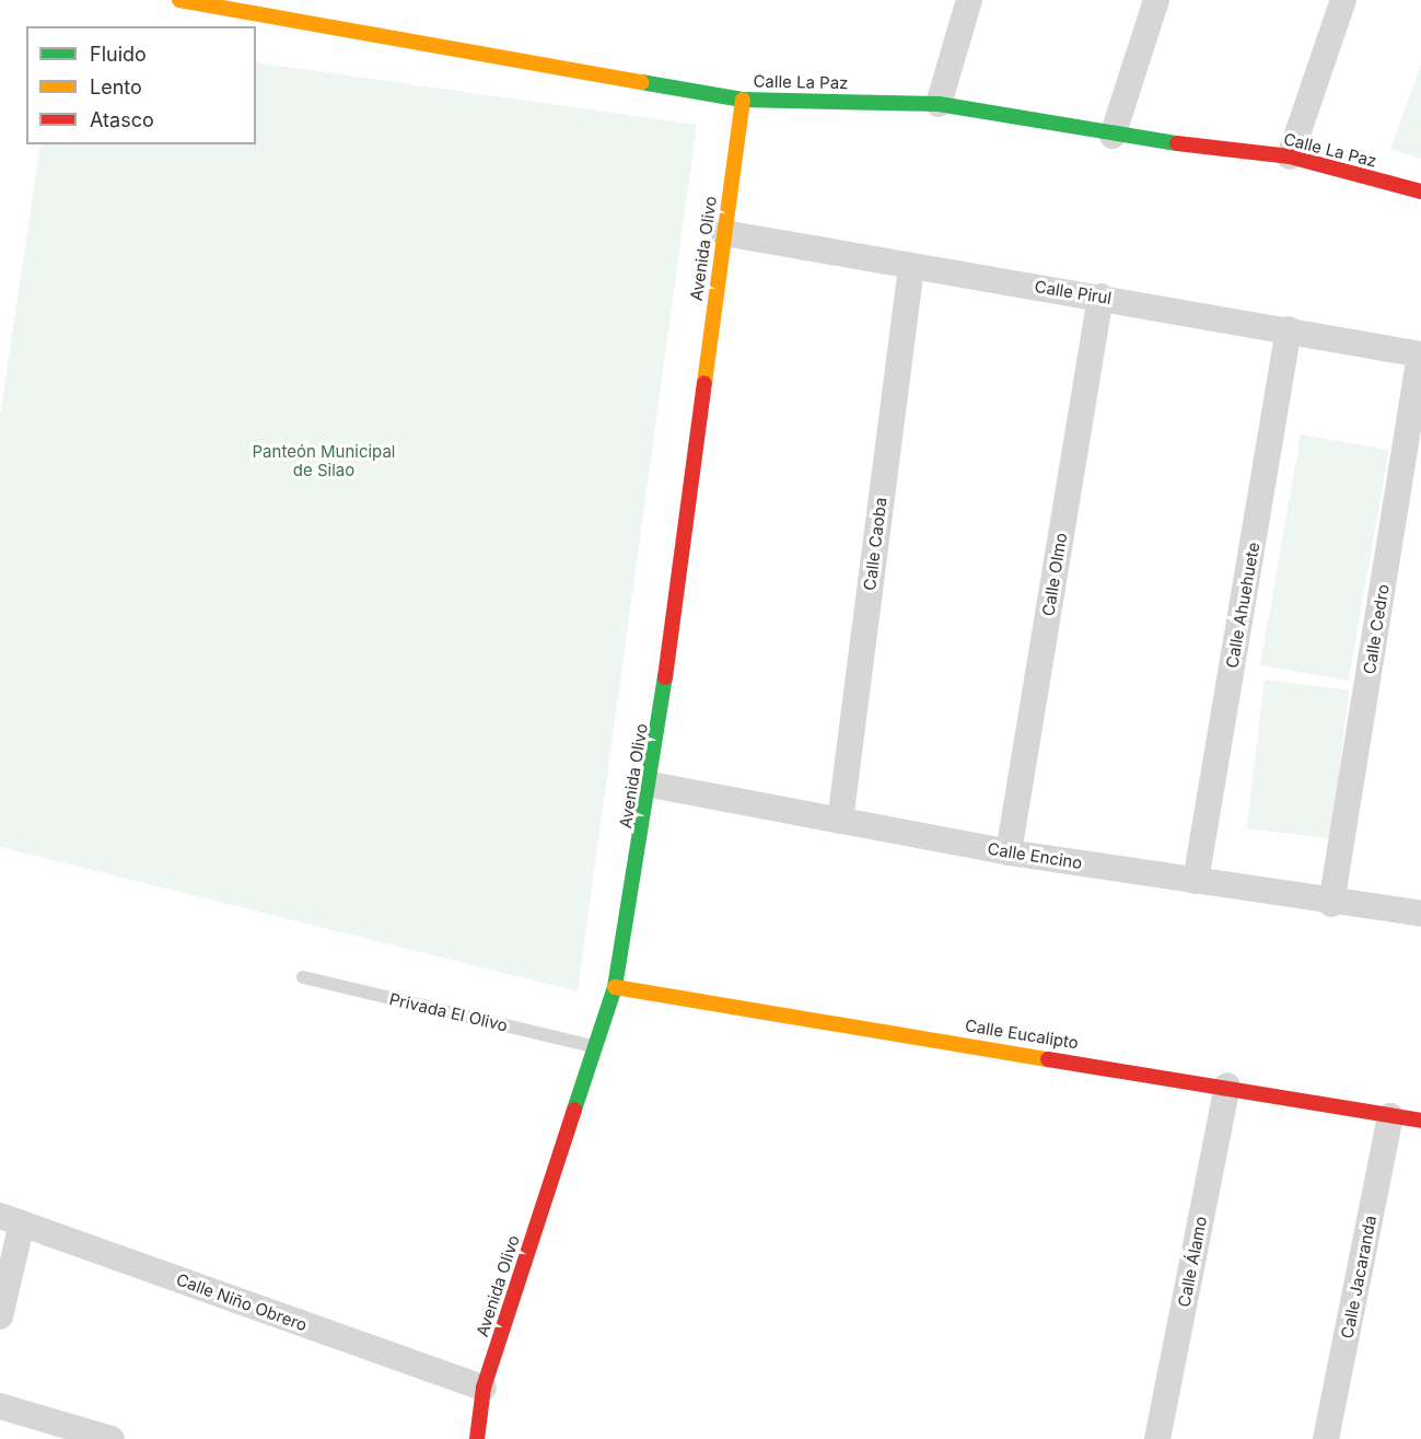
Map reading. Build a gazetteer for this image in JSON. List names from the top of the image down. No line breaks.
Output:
{"streets":{"street":["Calle La Paz","Avenida Olivo","Calle Pirul","Calle Caoba","Calle Olmo","Calle Ahuehuete","Calle Cedro","Calle Encino","Calle Eucalipto","Calle Álamo","Calle Jacaranda","Calle Niño Obrero"],"lane":["Privada El Olivo"]},"crossings":[["Calle La Paz","Avenida Olivo"],["Avenida Olivo","Calle Pirul"],["Avenida Olivo","Calle Encino"],["Avenida Olivo","Privada El Olivo"],["Avenida Olivo","Calle Eucalipto"],["Avenida Olivo","Calle Niño Obrero"],["Calle Pirul","Calle Caoba"],["Calle Pirul","Calle Olmo"],["Calle Pirul","Calle Ahuehuete"],["Calle Pirul","Calle Cedro"],["Calle Caoba","Calle Encino"],["Calle Olmo","Calle Encino"],["Calle Ahuehuete","Calle Encino"],["Calle Cedro","Calle Encino"],["Calle Eucalipto","Calle Álamo"],["Calle Eucalipto","Calle Jacaranda"]],"parks":["Panteón Municipal de Silao"],"legend":["Fluido","Lento","Atasco"]}
